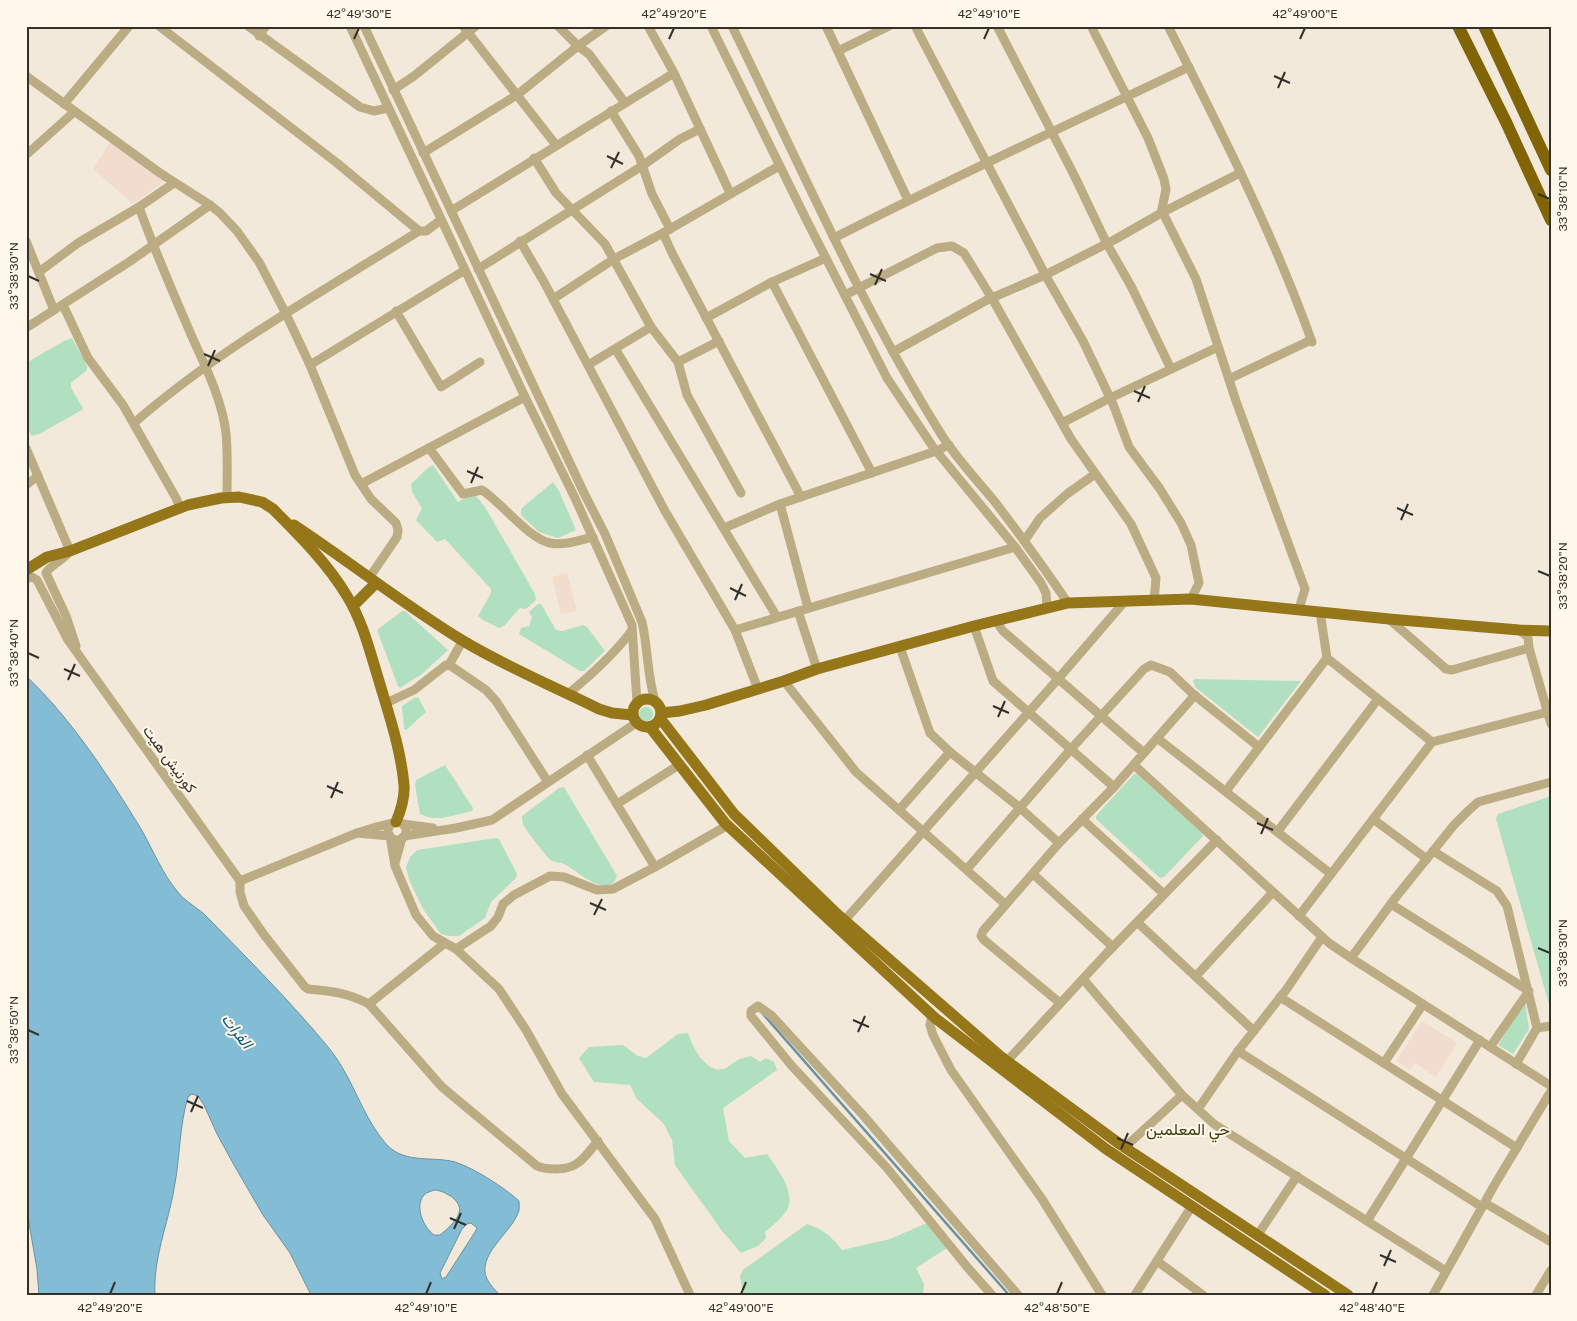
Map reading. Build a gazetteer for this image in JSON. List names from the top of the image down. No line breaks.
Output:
{"streets":{"street":["كورنيش هيت"]},"districts":["حي المعلمين"],"water":["الفرات"],"coordinates":["42°49'30\"E","42°49'20\"E","42°49'10\"E","42°49'00\"E","33°38'10\"N","33°38'30\"N","33°38'20\"N","33°38'40\"N","33°38'50\"N","42°48'50\"E","42°48'40\"E"]}
